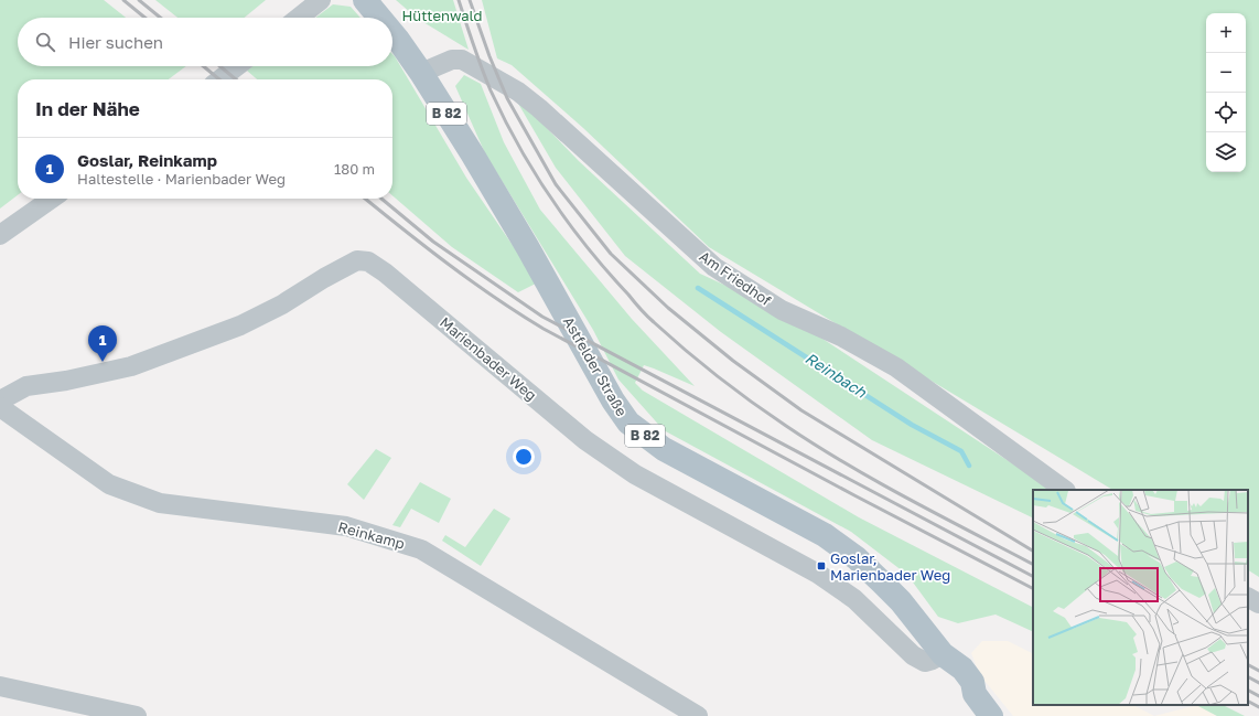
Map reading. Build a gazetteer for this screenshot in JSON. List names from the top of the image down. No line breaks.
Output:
{"streets":{"main road":["B 82","Astfelder Straße"],"street":["Am Friedhof","Marienbader Weg","Reinkamp"]},"crossings":[["Am Friedhof","Astfelder Straße"],["Marienbader Weg","Astfelder Straße"]],"water":["Reinbach"],"parks":["Hüttenwald"],"places":{"transit":["Goslar, Marienbader Weg"]},"page":{"map_buttons":["+","−"],"search":"Hier suchen","heading":"In der Nähe","list":[{"mark":"1","name":"Goslar, Reinkamp","note":"Haltestelle · Marienbader Weg","value":"180 m"}],"pins":"1"}}
